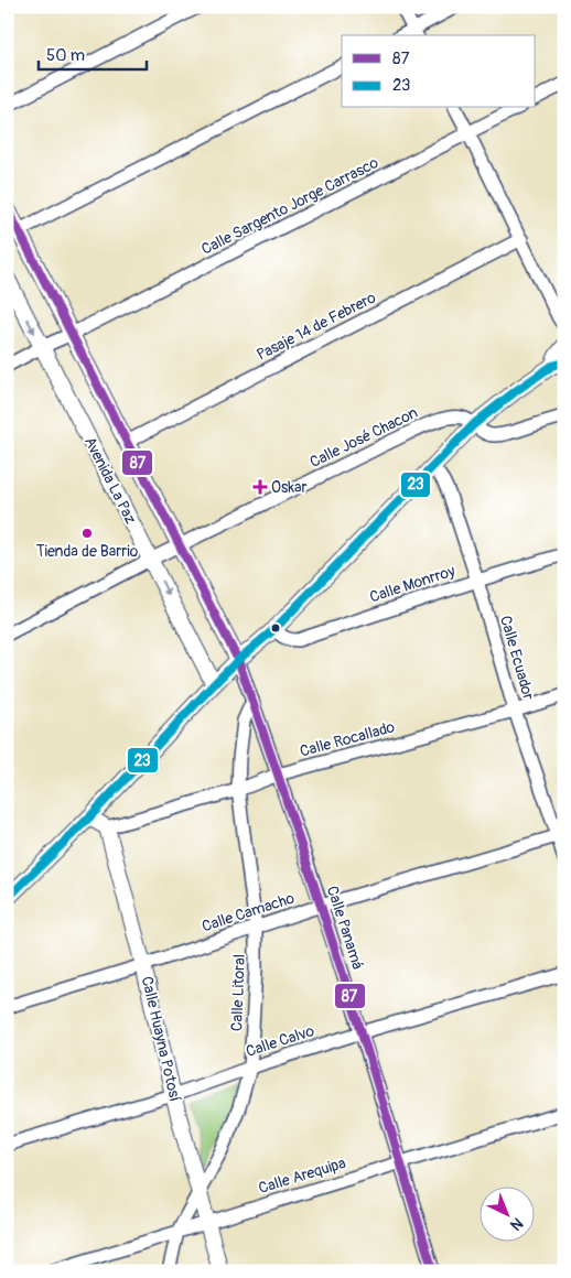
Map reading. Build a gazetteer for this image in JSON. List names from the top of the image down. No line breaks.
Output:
{"streets":{"street":["Calle Sargento Jorge Carrasco","Pasaje 14 de Febrero","Calle José Chacon","Avenida La Paz","Calle Monrroy","Calle Ecuador","Calle Rocallado","Calle Camacho","Calle Panamá","Calle Litoral","Calle Huayna Potosí","Calle Calvo","Calle Arequipa"]},"crossings":[["Calle Sargento Jorge Carrasco","Avenida La Paz"],["Calle José Chacon","Avenida La Paz"],["Calle Monrroy","Calle Ecuador"],["Calle Ecuador","Calle Rocallado"],["Calle Ecuador","Calle Camacho"],["Calle Rocallado","Calle Panamá"],["Calle Rocallado","Calle Litoral"],["Calle Rocallado","Calle Huayna Potosí"],["Calle Camacho","Calle Panamá"],["Calle Camacho","Calle Litoral"],["Calle Camacho","Calle Huayna Potosí"],["Calle Panamá","Calle Litoral"],["Calle Panamá","Calle Calvo"],["Calle Panamá","Calle Arequipa"],["Calle Litoral","Calle Huayna Potosí"],["Calle Litoral","Calle Calvo"],["Calle Litoral","Calle Arequipa"],["Calle Huayna Potosí","Calle Calvo"],["Calle Huayna Potosí","Calle Arequipa"]],"places":{"health":["Oskar"],"other":["Tienda de Barrio"]},"lines":["transit line 87","transit line 23"],"legend":["87","23"],"scale_bar":"50 m","north":"bottom right"}
